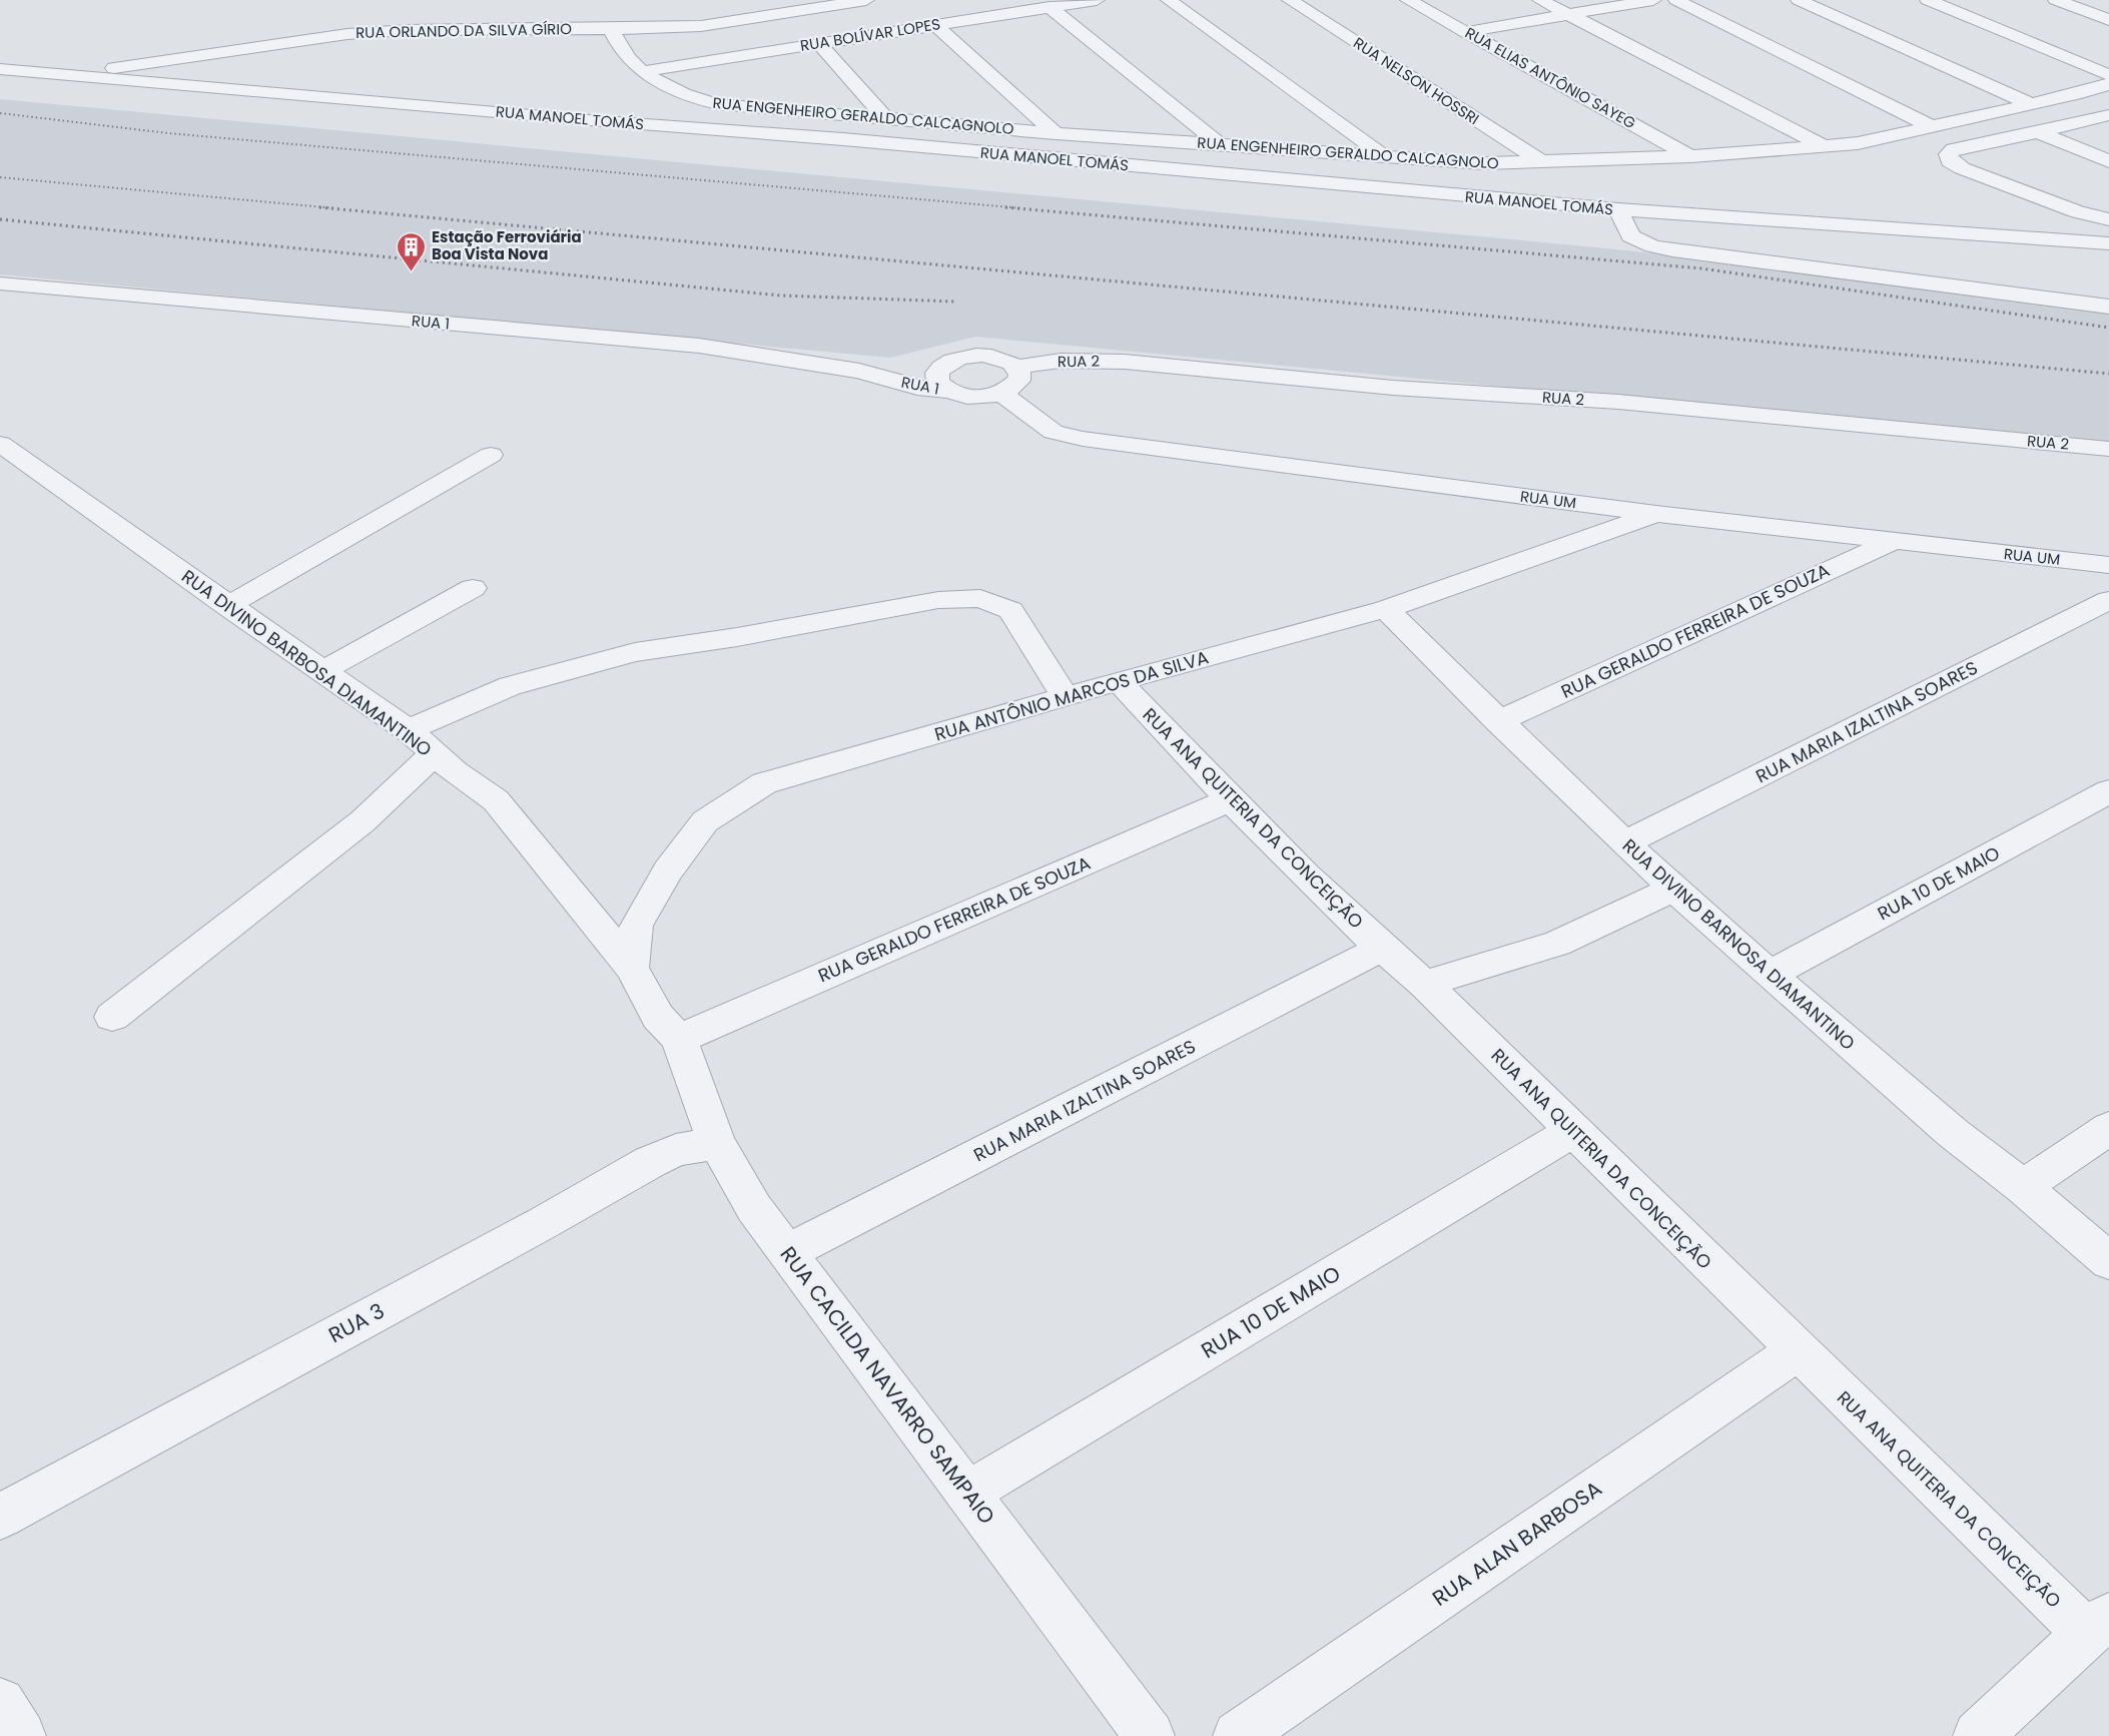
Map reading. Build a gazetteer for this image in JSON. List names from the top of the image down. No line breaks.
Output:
{"streets":{"street":["RUA ORLANDO DA SILVA GÍRIO","RUA BOLÍVAR LOPES","RUA ELIAS ANTÔNIO SAYEG","RUA NELSON HOSSRI","RUA ENGENHEIRO GERALDO CALCAGNOLO","RUA MANOEL TOMÁS","RUA 1","RUA 2","RUA UM","RUA GERALDO FERREIRA DE SOUZA","RUA DIVINO BARBOSA DIAMANTINO","RUA ANTÔNIO MARCOS DA SILVA","RUA MARIA IZALTINA SOARES","RUA ANA QUITERIA DA CONCEIÇÃO","RUA 10 DE MAIO","RUA DIVINO BARNOSA DIAMANTINO","RUA 3","RUA CACILDA NAVARRO SAMPAIO","RUA ALAN BARBOSA"]},"crossings":[["RUA ORLANDO DA SILVA GÍRIO","RUA ENGENHEIRO GERALDO CALCAGNOLO"],["RUA ORLANDO DA SILVA GÍRIO","RUA MANOEL TOMÁS"],["RUA BOLÍVAR LOPES","RUA ENGENHEIRO GERALDO CALCAGNOLO"],["RUA ELIAS ANTÔNIO SAYEG","RUA ENGENHEIRO GERALDO CALCAGNOLO"],["RUA NELSON HOSSRI","RUA ENGENHEIRO GERALDO CALCAGNOLO"],["RUA 1","RUA 2"],["RUA 1","RUA UM"],["RUA UM","RUA GERALDO FERREIRA DE SOUZA"],["RUA UM","RUA ANTÔNIO MARCOS DA SILVA"],["RUA GERALDO FERREIRA DE SOUZA","RUA ANA QUITERIA DA CONCEIÇÃO"],["RUA GERALDO FERREIRA DE SOUZA","RUA DIVINO BARNOSA DIAMANTINO"],["RUA GERALDO FERREIRA DE SOUZA","RUA CACILDA NAVARRO SAMPAIO"],["RUA DIVINO BARBOSA DIAMANTINO","RUA ANTÔNIO MARCOS DA SILVA"],["RUA ANTÔNIO MARCOS DA SILVA","RUA ANA QUITERIA DA CONCEIÇÃO"],["RUA ANTÔNIO MARCOS DA SILVA","RUA DIVINO BARNOSA DIAMANTINO"],["RUA MARIA IZALTINA SOARES","RUA ANA QUITERIA DA CONCEIÇÃO"],["RUA MARIA IZALTINA SOARES","RUA DIVINO BARNOSA DIAMANTINO"],["RUA MARIA IZALTINA SOARES","RUA CACILDA NAVARRO SAMPAIO"],["RUA ANA QUITERIA DA CONCEIÇÃO","RUA 10 DE MAIO"],["RUA ANA QUITERIA DA CONCEIÇÃO","RUA ALAN BARBOSA"],["RUA 10 DE MAIO","RUA DIVINO BARNOSA DIAMANTINO"],["RUA 10 DE MAIO","RUA CACILDA NAVARRO SAMPAIO"],["RUA 3","RUA CACILDA NAVARRO SAMPAIO"]],"places":{"building":["Estação Ferroviária Boa Vista Nova"]}}
